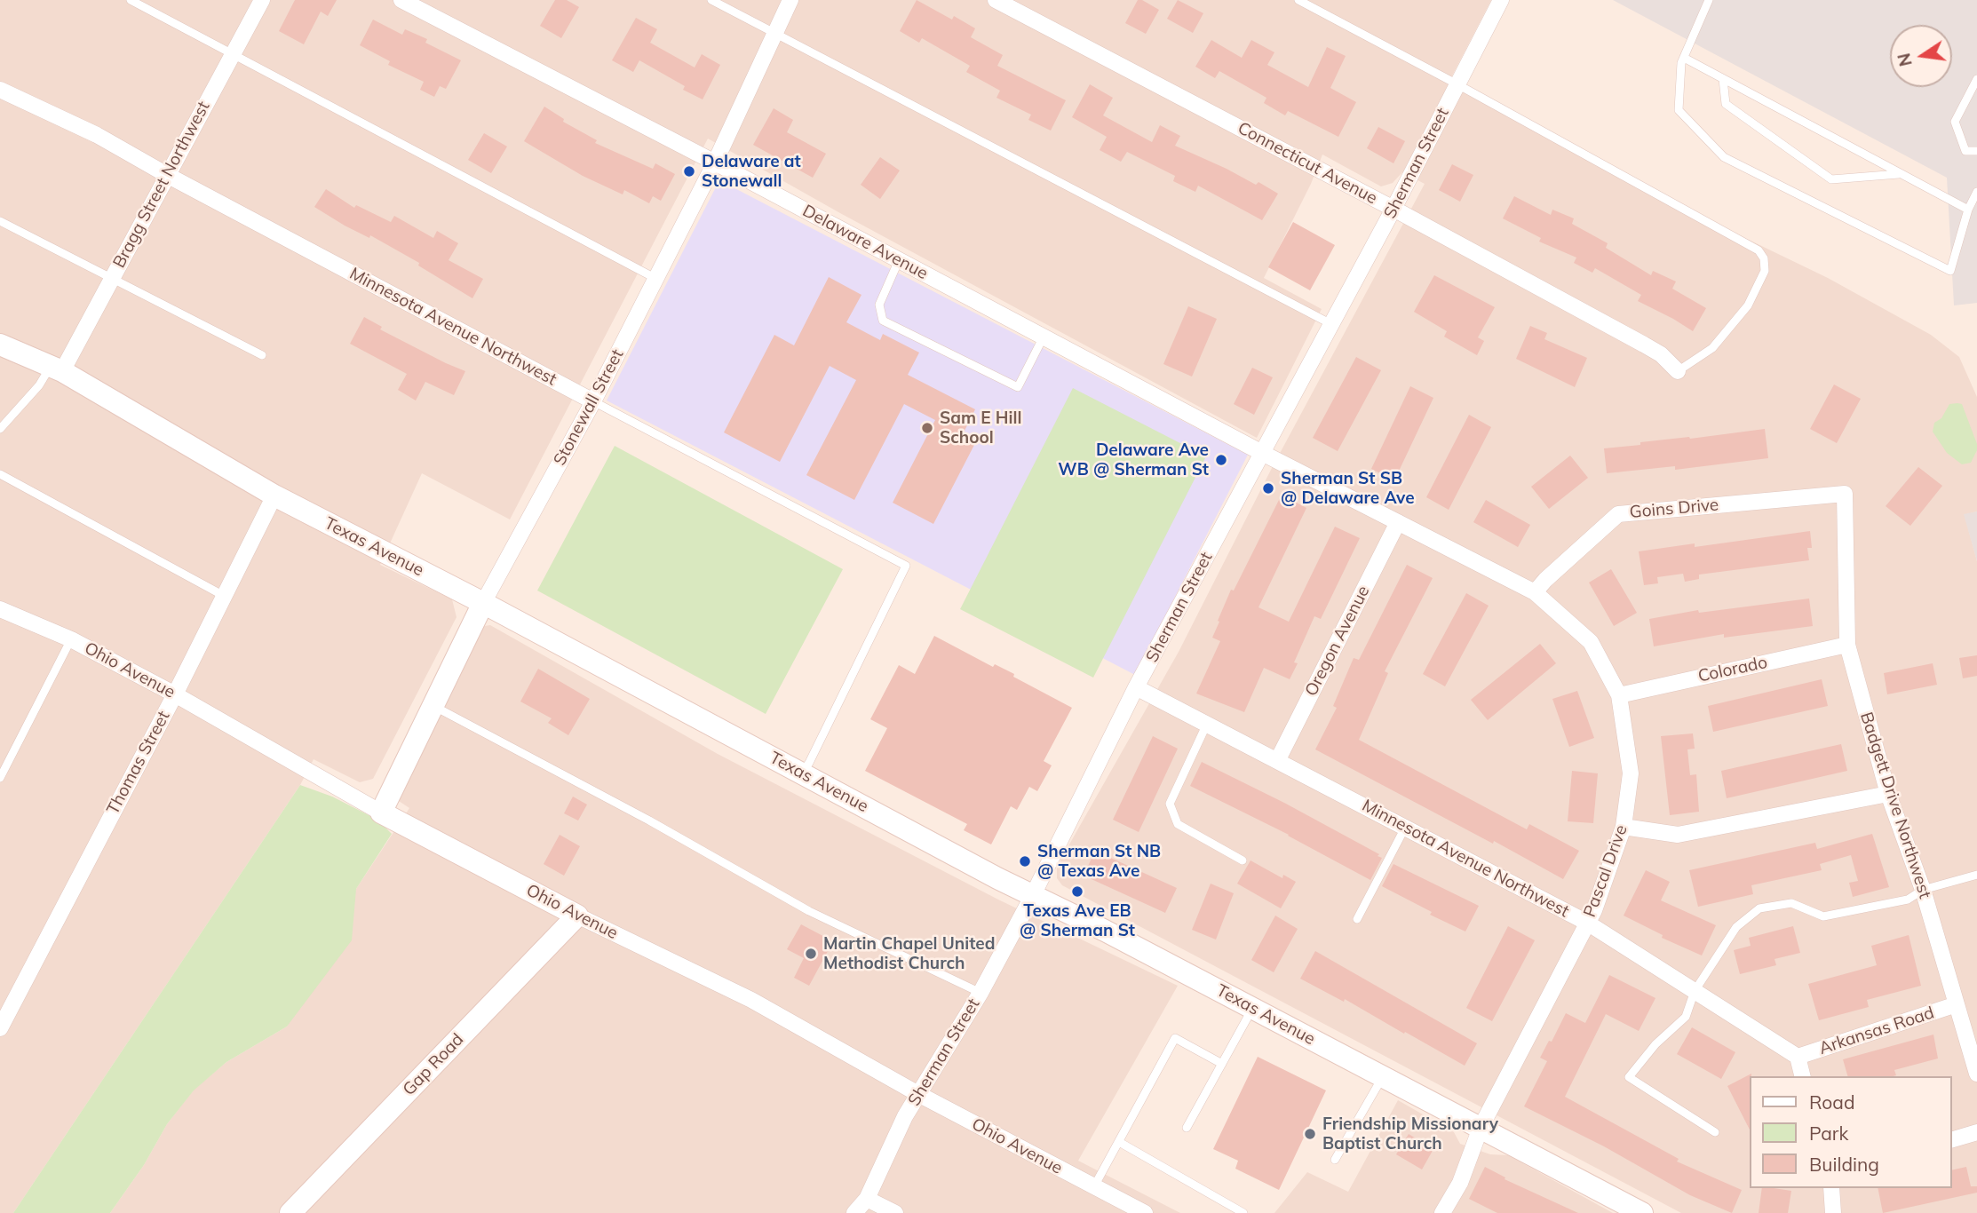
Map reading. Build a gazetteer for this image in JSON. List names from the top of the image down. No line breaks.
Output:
{"streets":{"street":["Connecticut Avenue","Sherman Street","Bragg Street Northwest","Delaware Avenue","Minnesota Avenue Northwest","Stonewall Street","Goins Drive","Texas Avenue","Oregon Avenue","Colorado","Ohio Avenue","Thomas Street","Badgett Drive Northwest","Pascal Drive","Arkansas Road","Gap Road"]},"crossings":[["Connecticut Avenue","Sherman Street"],["Sherman Street","Delaware Avenue"],["Sherman Street","Minnesota Avenue Northwest"],["Sherman Street","Texas Avenue"],["Sherman Street","Ohio Avenue"],["Sherman Street","Pascal Drive"],["Bragg Street Northwest","Minnesota Avenue Northwest"],["Bragg Street Northwest","Texas Avenue"],["Delaware Avenue","Stonewall Street"],["Delaware Avenue","Pascal Drive"],["Minnesota Avenue Northwest","Stonewall Street"],["Minnesota Avenue Northwest","Texas Avenue"],["Minnesota Avenue Northwest","Oregon Avenue"],["Minnesota Avenue Northwest","Pascal Drive"],["Minnesota Avenue Northwest","Arkansas Road"],["Stonewall Street","Texas Avenue"],["Stonewall Street","Ohio Avenue"],["Goins Drive","Badgett Drive Northwest"],["Goins Drive","Pascal Drive"],["Texas Avenue","Thomas Street"],["Texas Avenue","Pascal Drive"],["Oregon Avenue","Pascal Drive"],["Colorado","Badgett Drive Northwest"],["Colorado","Pascal Drive"],["Ohio Avenue","Thomas Street"],["Ohio Avenue","Gap Road"],["Badgett Drive Northwest","Arkansas Road"]],"places":["Delaware at Stonewall","Sam E Hill School","Delaware Ave WB @ Sherman St","Sherman St SB @ Delaware Ave","Sherman St NB @ Texas Ave","Texas Ave EB @ Sherman St","Martin Chapel United Methodist Church","Friendship Missionary Baptist Church"],"legend":["Road","Park","Building"],"north":"left"}
